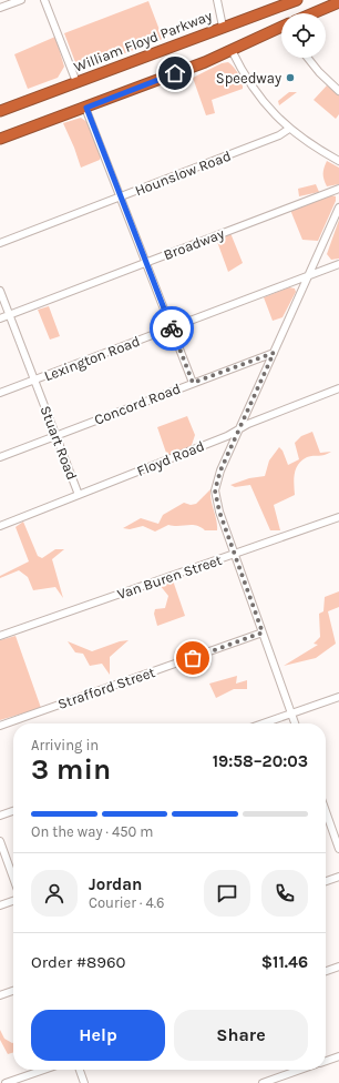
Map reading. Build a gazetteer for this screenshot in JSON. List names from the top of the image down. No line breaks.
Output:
{"streets":{"highway":["William Floyd Parkway"],"street":["Hounslow Road","Broadway","Lexington Road","Concord Road","Stuart Road","Floyd Road","Van Buren Street","Strafford Street"]},"crossings":[["Broadway","Stuart Road"],["Lexington Road","Stuart Road"],["Concord Road","Stuart Road"],["Stuart Road","Floyd Road"]],"places":["Speedway"],"page":{"heading":["3 min","Arriving in","19:58–20:03"],"panel":["Jordan","Courier · 4.6","Order #8960","$11.46"],"bar":"On the way · 450 m","buttons":["Help","Share"]}}
